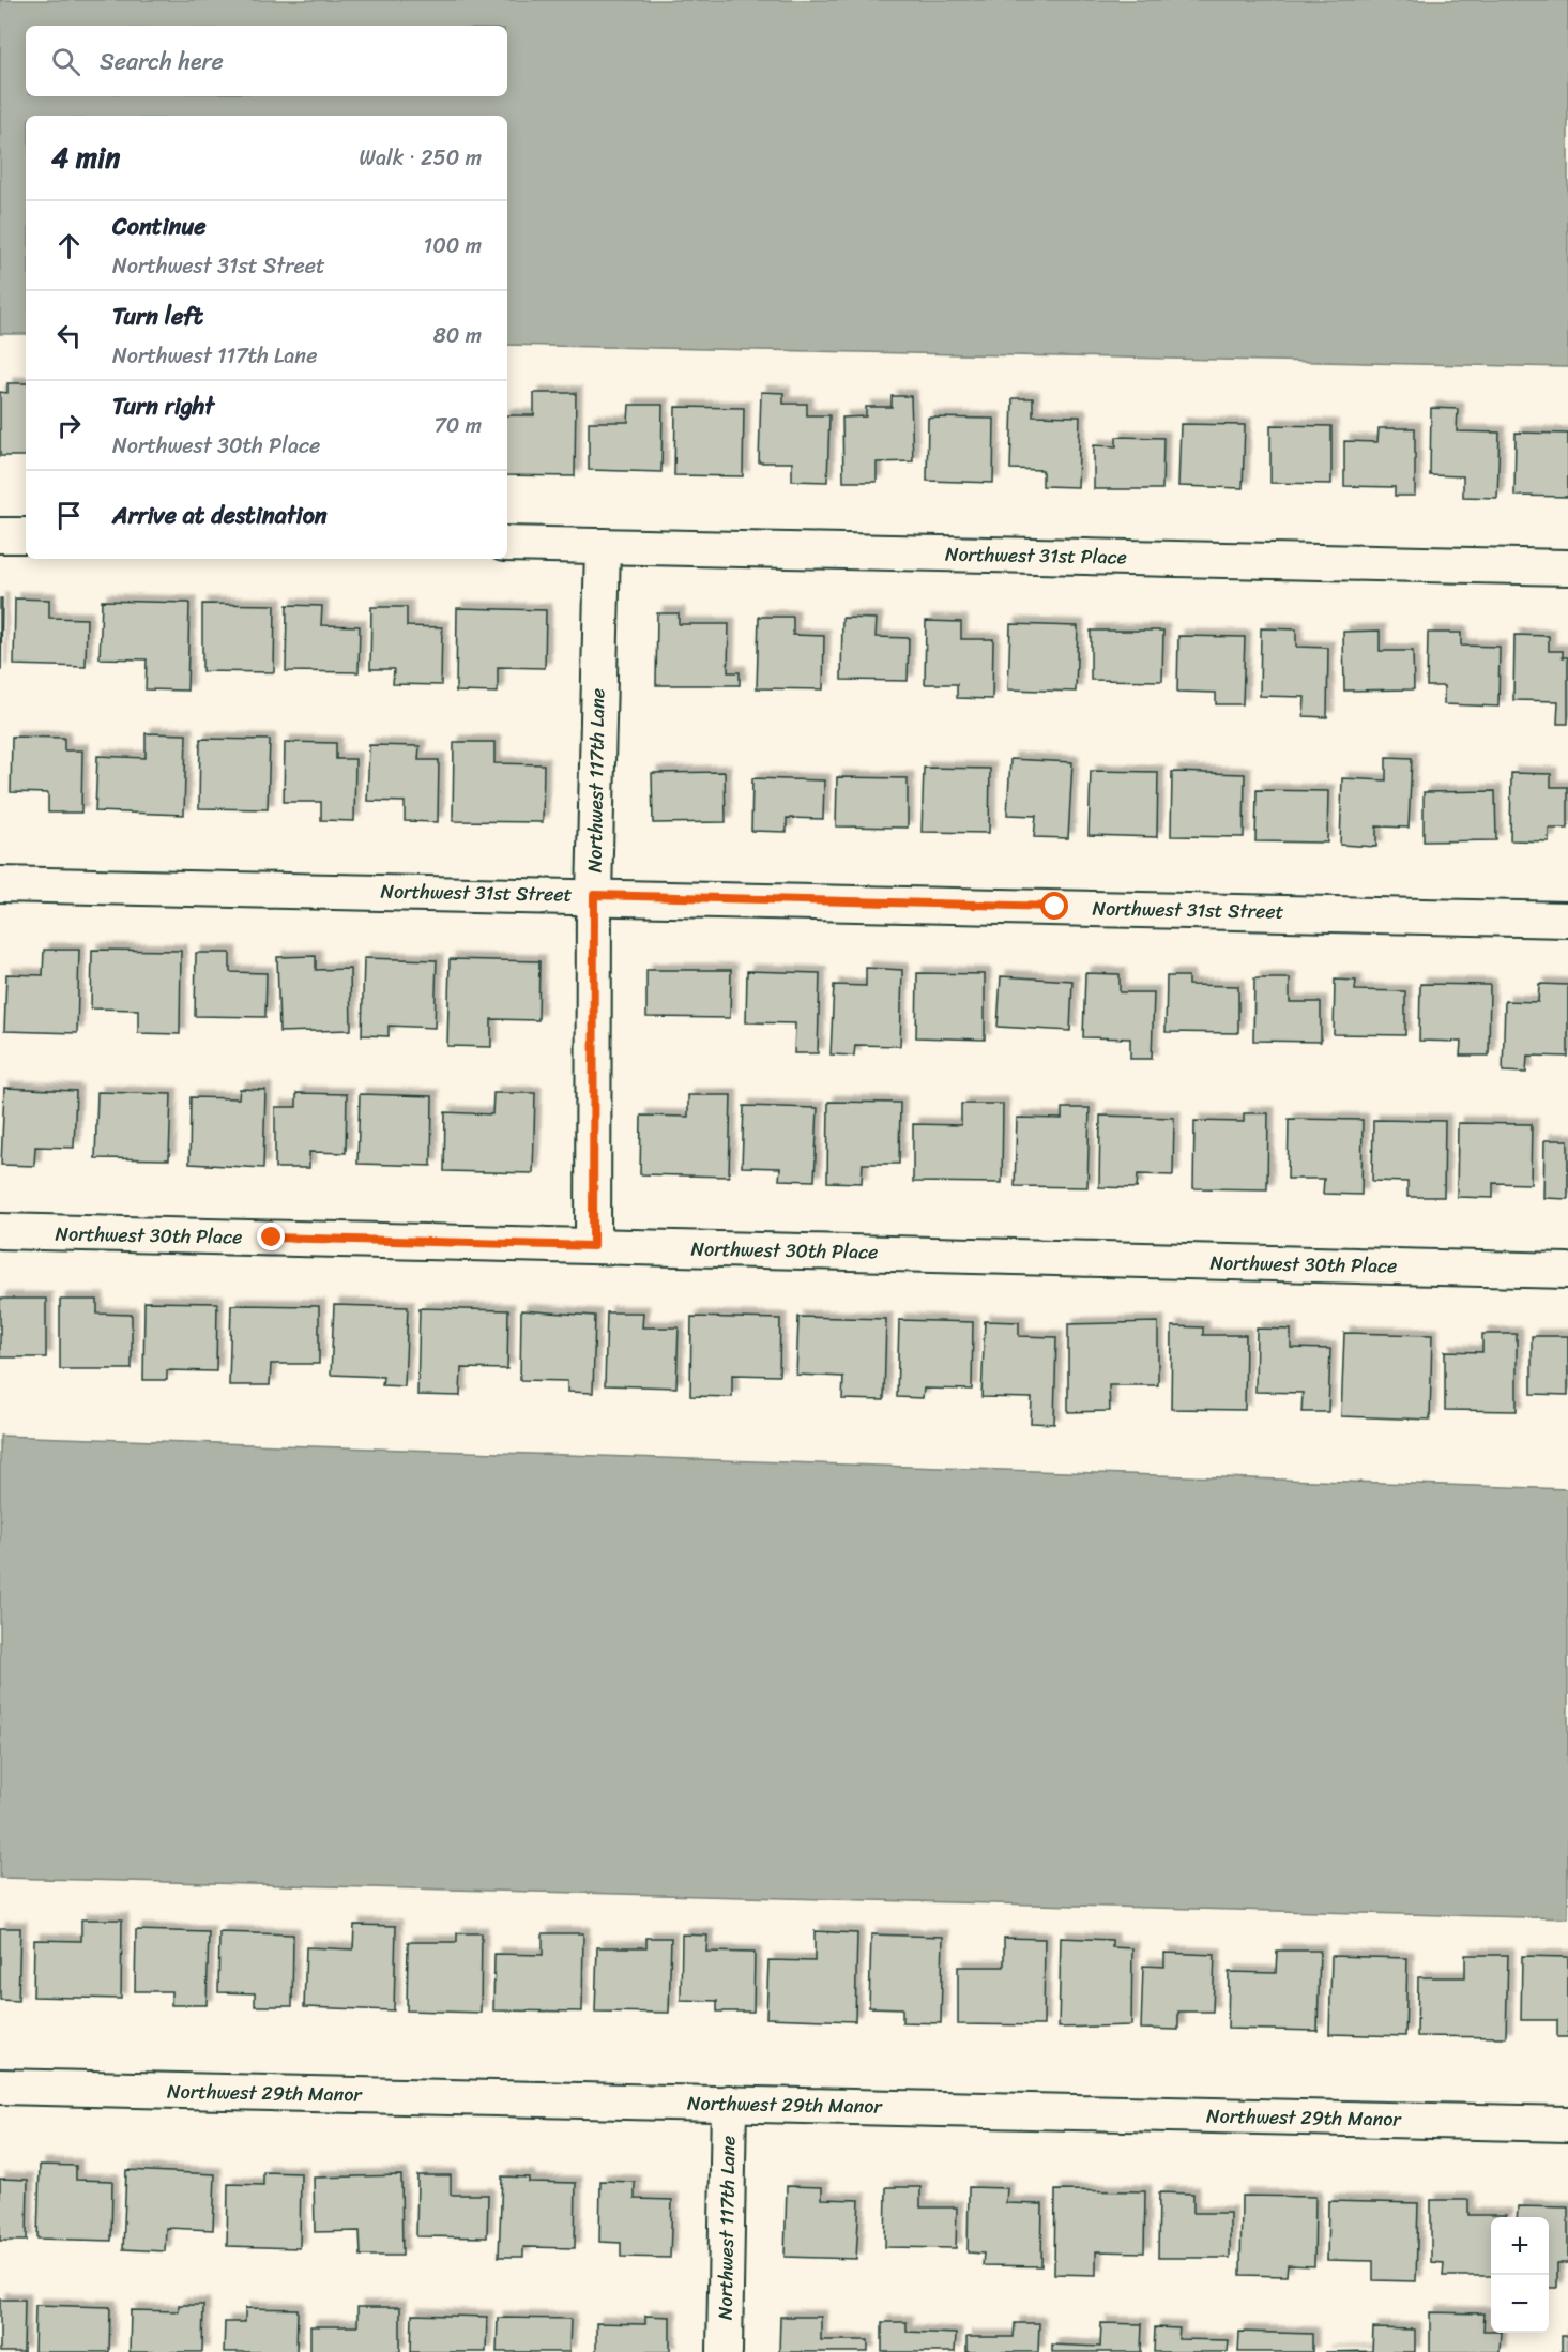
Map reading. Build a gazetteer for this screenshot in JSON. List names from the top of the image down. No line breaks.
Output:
{"streets":{"street":["Northwest 31st Place","Northwest 117th Lane","Northwest 31st Street","Northwest 30th Place","Northwest 29th Manor"]},"crossings":[["Northwest 31st Place","Northwest 117th Lane"],["Northwest 117th Lane","Northwest 31st Street"],["Northwest 117th Lane","Northwest 30th Place"],["Northwest 117th Lane","Northwest 29th Manor"]],"page":{"search":"Search here","heading":["4 min","Walk · 250 m"],"list":[["Continue","Northwest 31st Street","100 m"],["Turn left","Northwest 117th Lane","80 m"],["Turn right","Northwest 30th Place","70 m"],"Arrive at destination"],"map_buttons":["+","−"]}}
